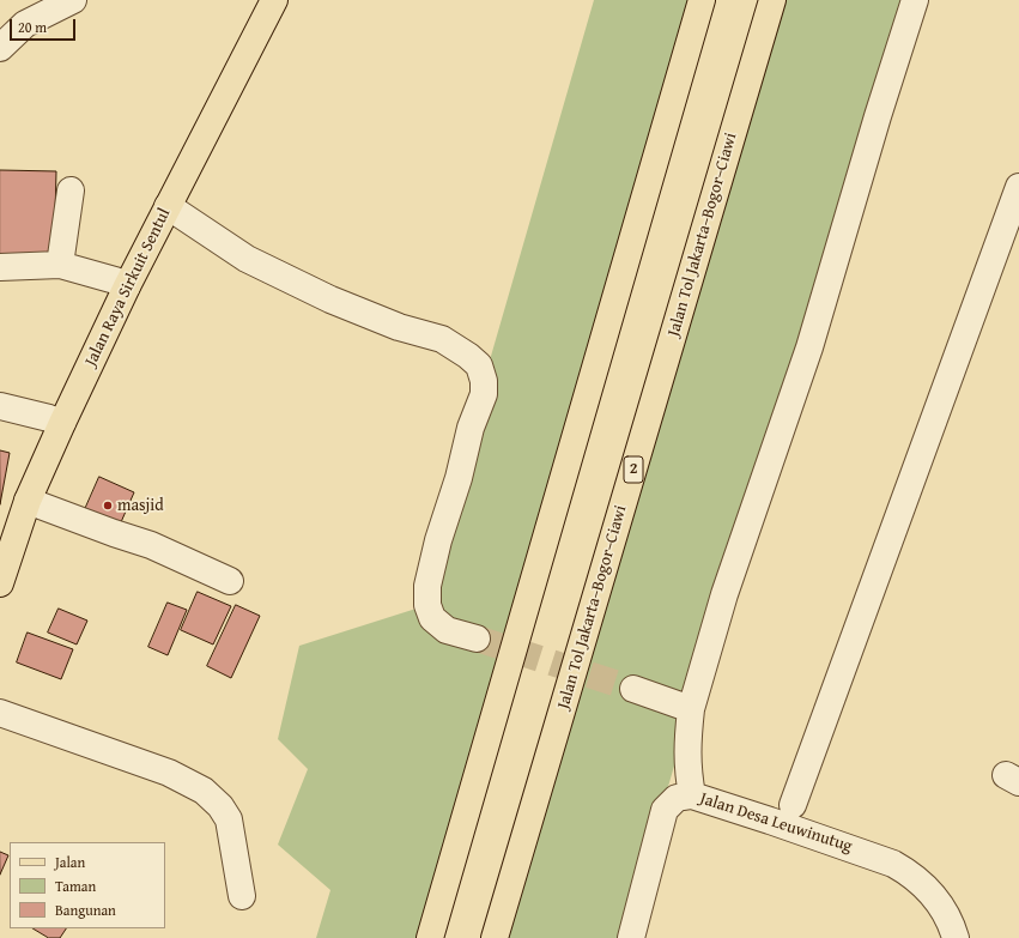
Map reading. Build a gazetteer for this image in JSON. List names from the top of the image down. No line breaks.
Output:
{"streets":{"main road":["Jalan Tol Jakarta–Bogor–Ciawi","Jalan Raya Sirkuit Sentul","2"],"street":["Jalan Desa Leuwinutug"]},"places":["masjid"],"legend":["Jalan","Taman","Bangunan"],"scale_bar":"20 m"}
